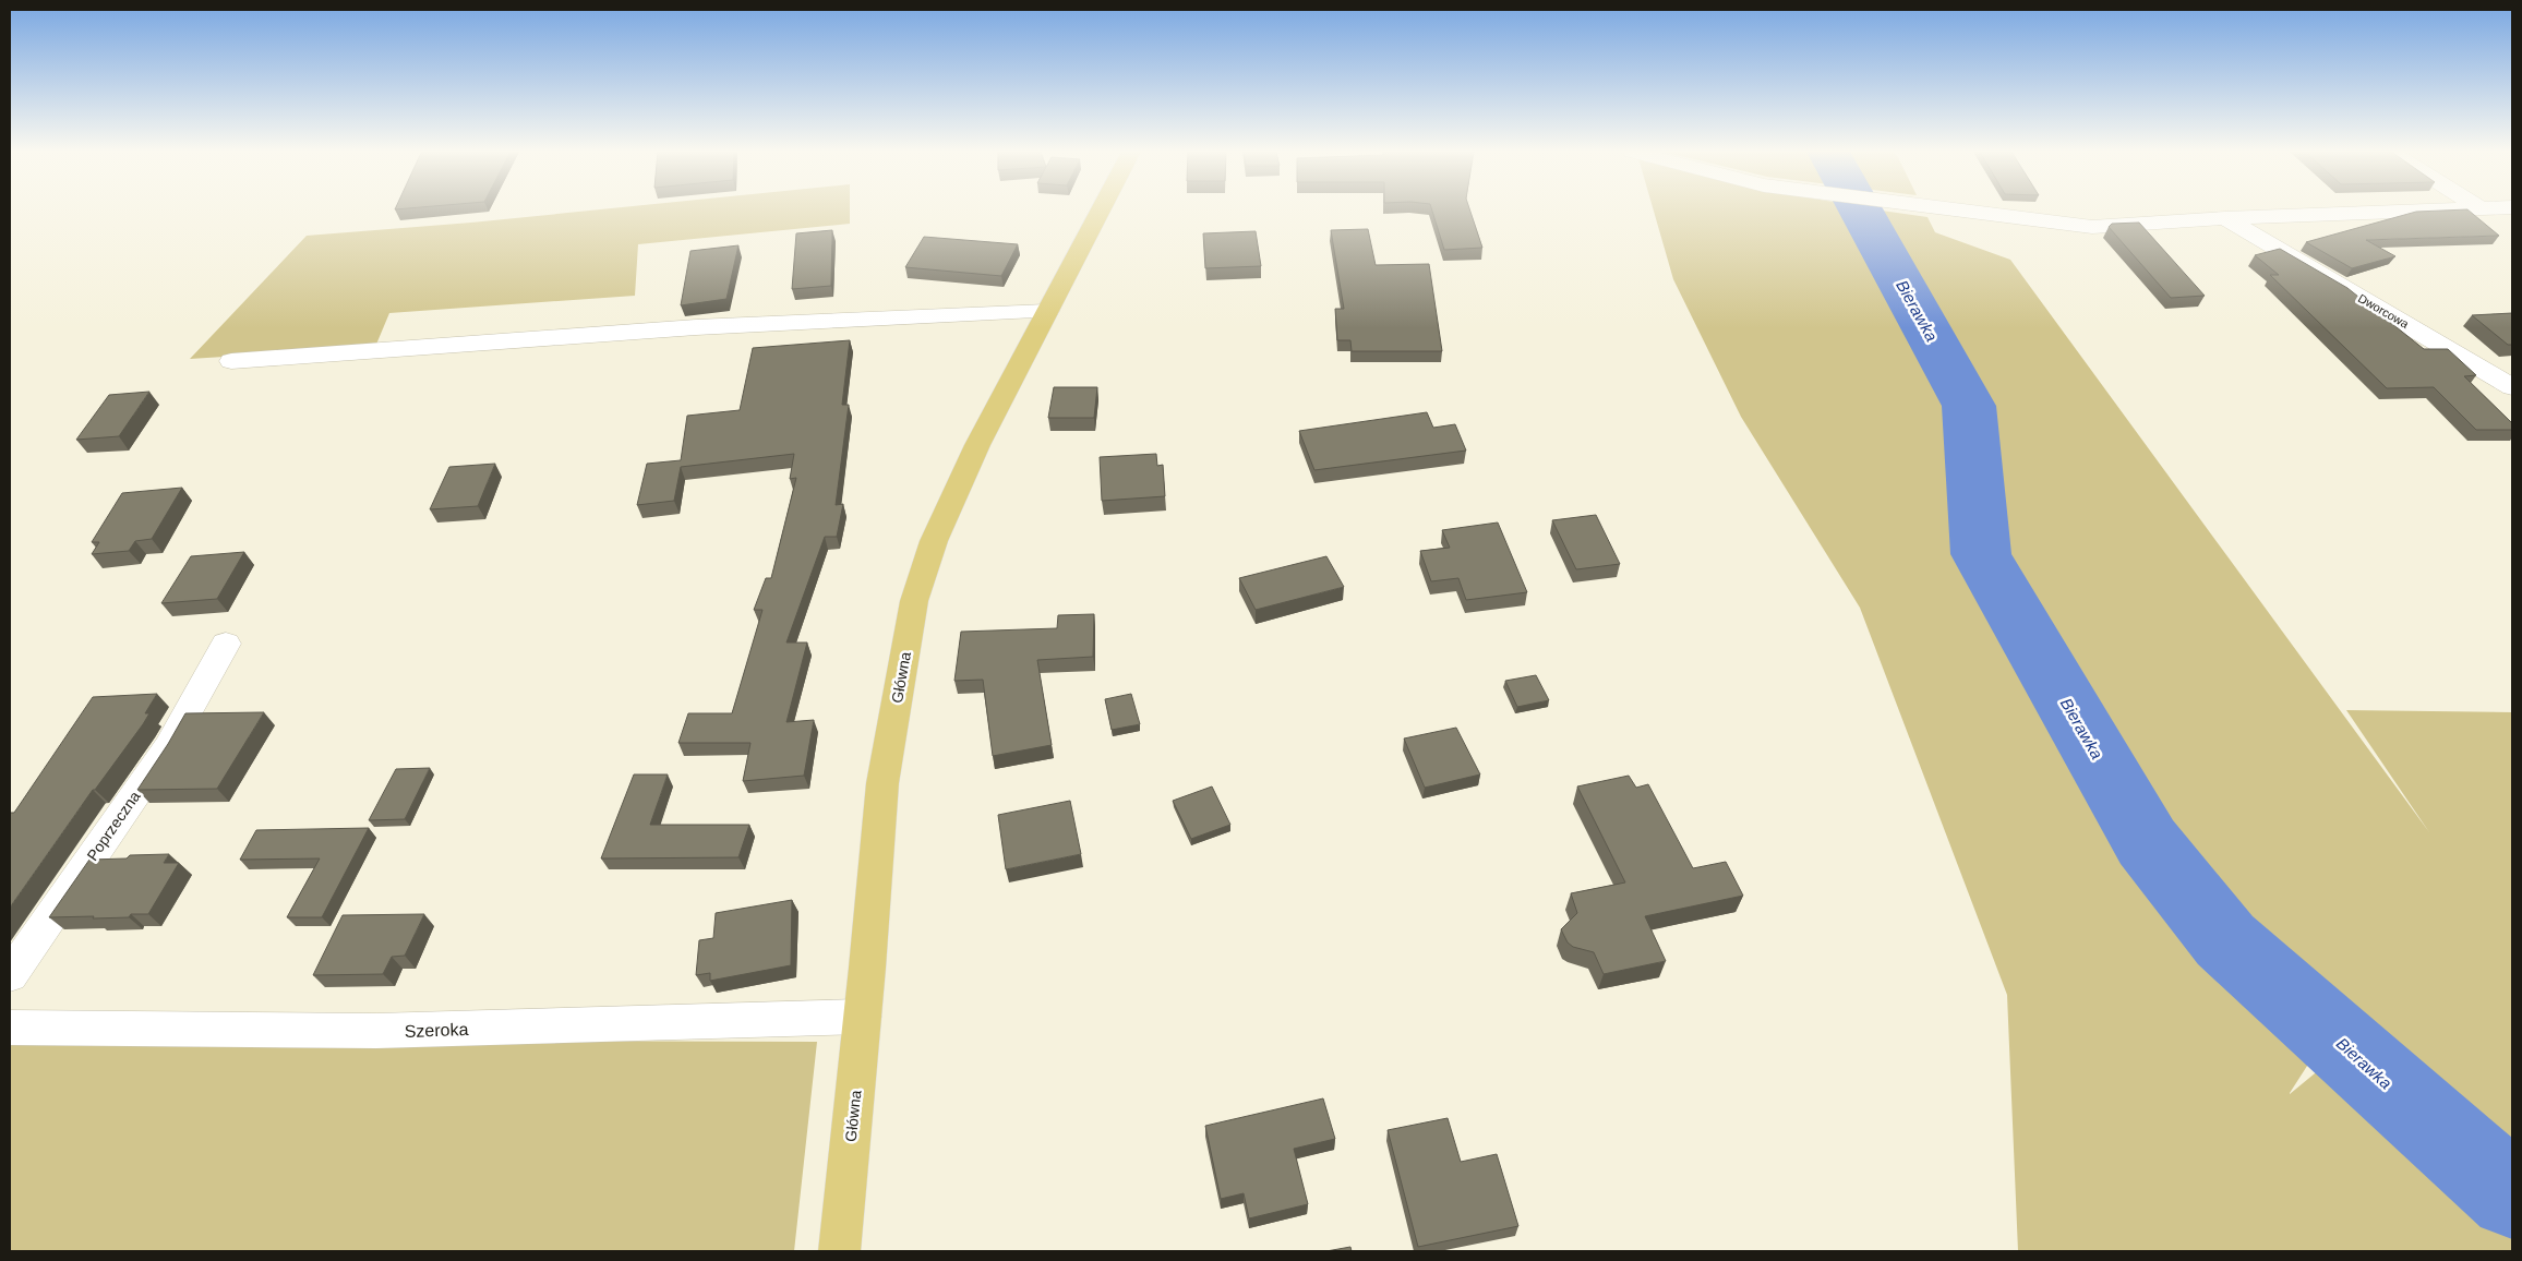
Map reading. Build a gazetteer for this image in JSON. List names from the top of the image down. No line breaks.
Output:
{"streets":{"main road":["Główna"],"street":["Dworcowa","Poprzeczna","Szeroka"]},"crossings":[["Główna","Szeroka"]],"water":["Bierawka"]}
